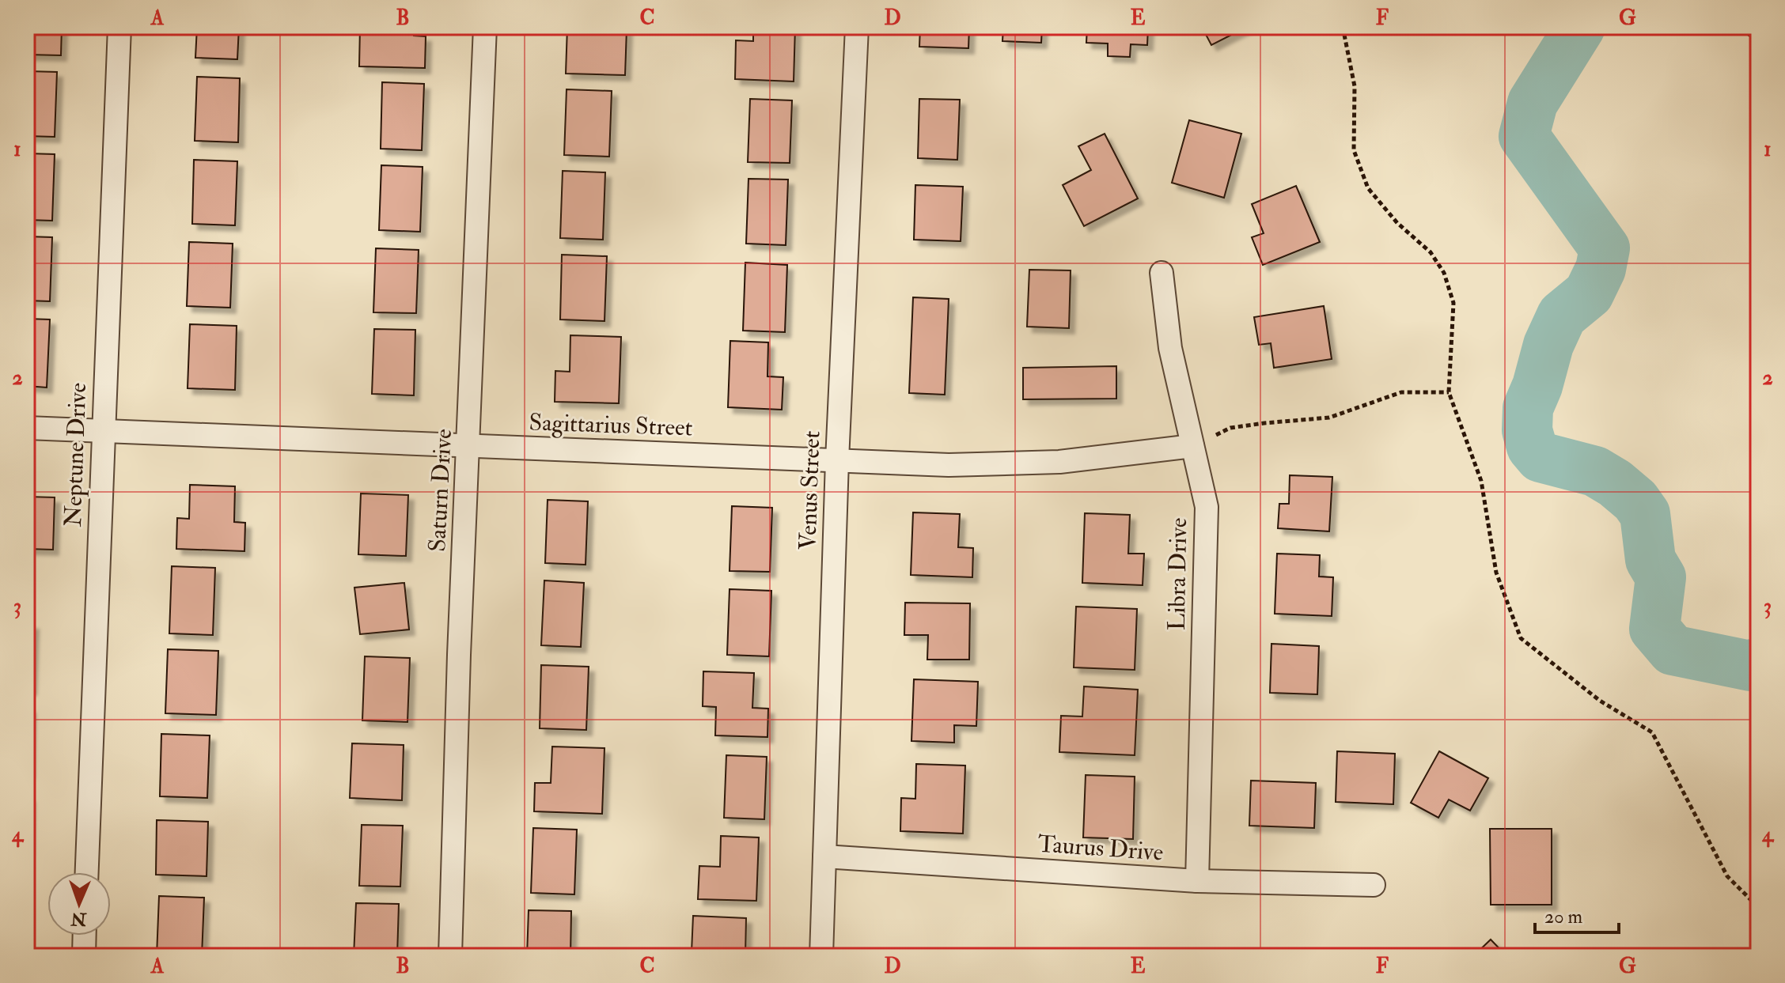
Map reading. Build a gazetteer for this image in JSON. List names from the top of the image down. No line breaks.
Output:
{"streets":{"street":["Sagittarius Street","Neptune Drive","Saturn Drive","Venus Street","Libra Drive","Taurus Drive"]},"crossings":[["Sagittarius Street","Neptune Drive"],["Sagittarius Street","Saturn Drive"],["Sagittarius Street","Venus Street"],["Sagittarius Street","Libra Drive"],["Venus Street","Taurus Drive"],["Libra Drive","Taurus Drive"]],"scale_bar":"20 m","north":"bottom","grid":{"columns":["A","B","C","D","E","F","G"],"rows":["1","2","3","4"]}}
